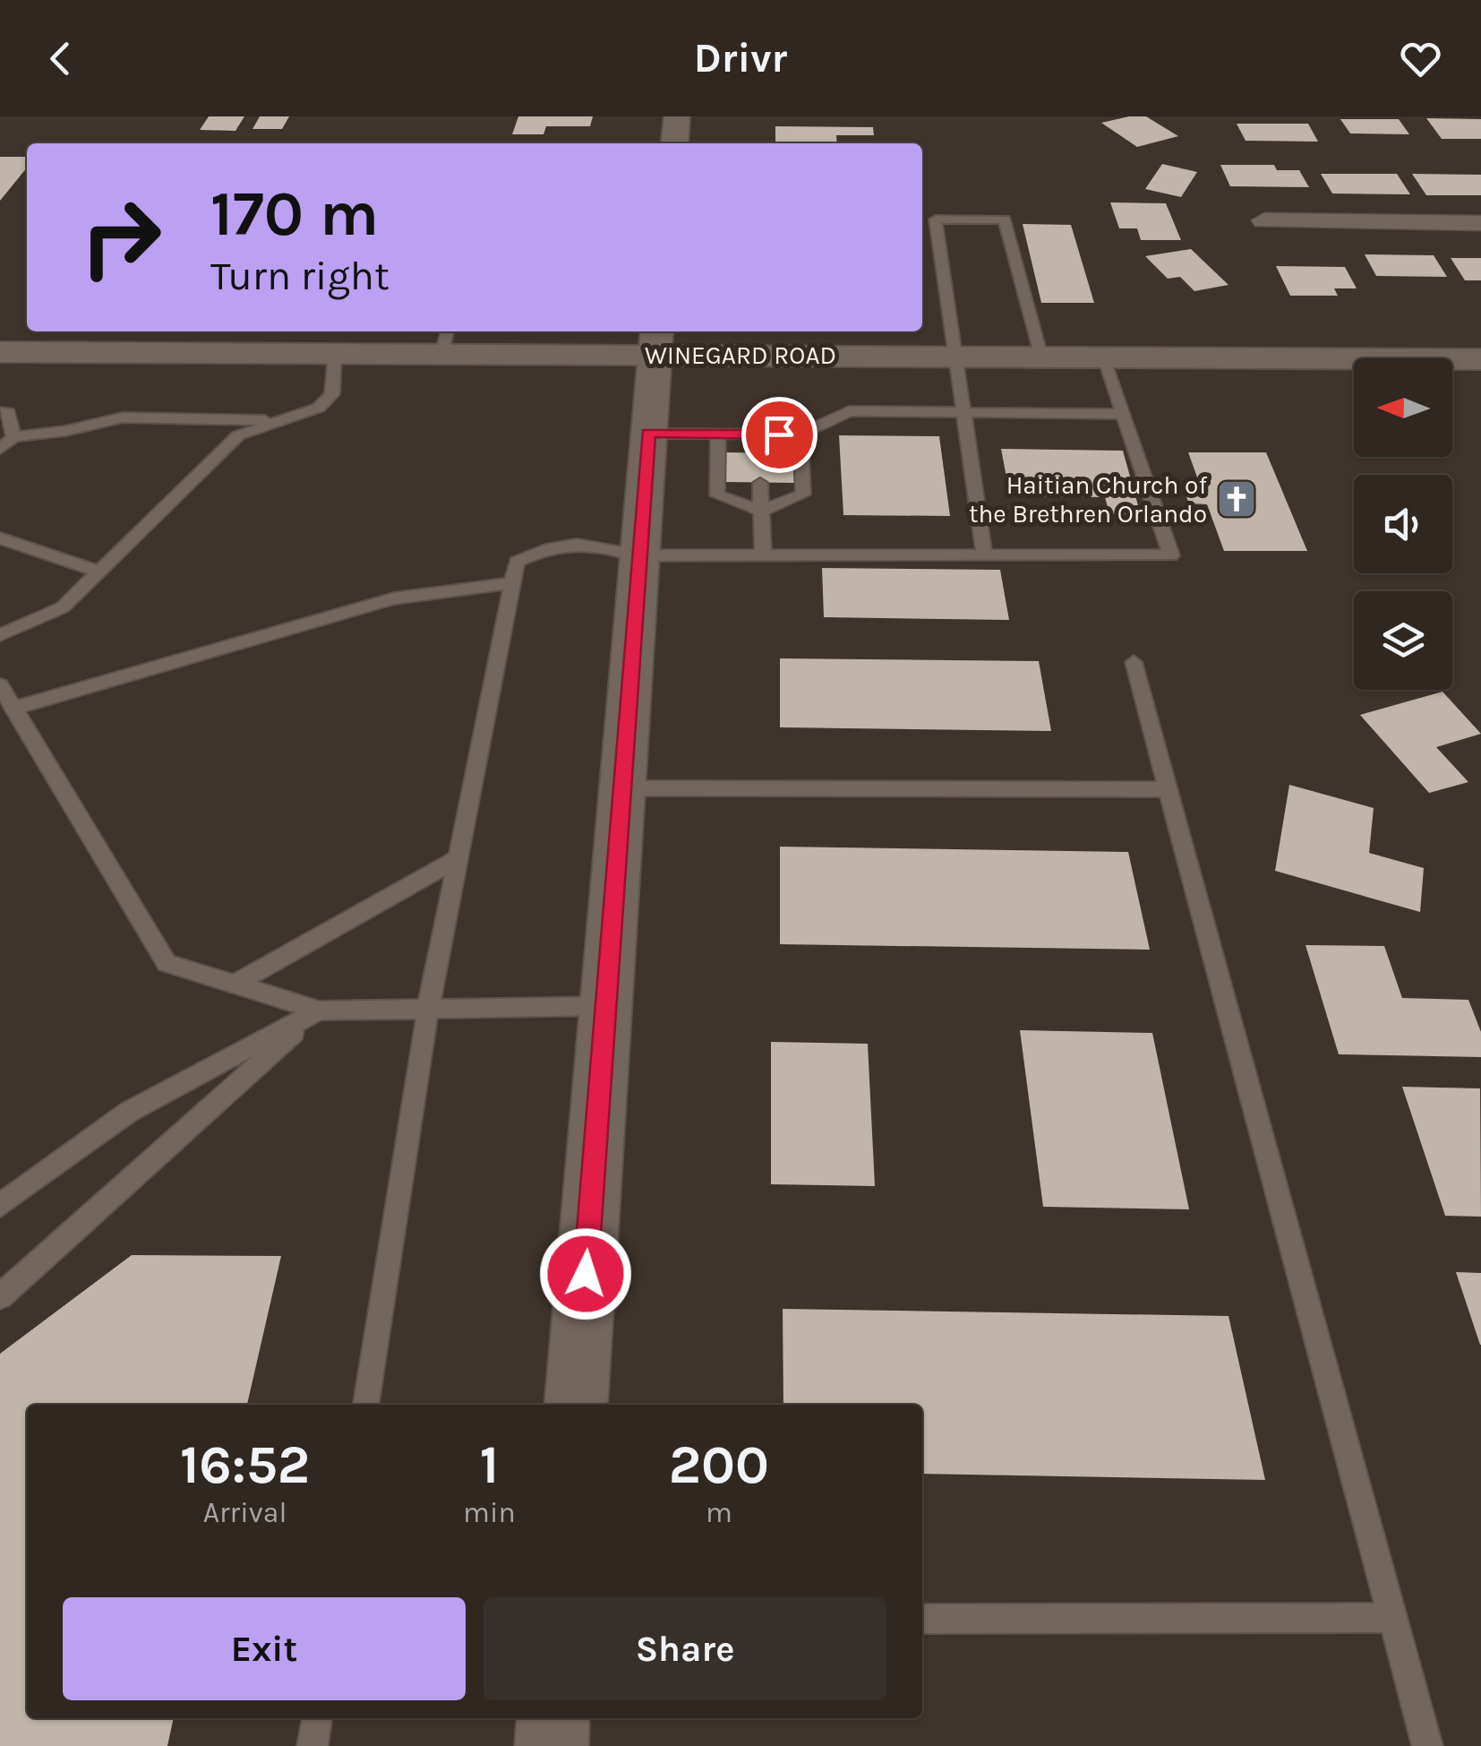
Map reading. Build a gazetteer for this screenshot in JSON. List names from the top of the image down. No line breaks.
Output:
{"streets":{"street":["WINEGARD ROAD"]},"places":{"church":["Haitian Church of the Brethren Orlando"]},"north":"left","page":{"header":"Drivr","turn":["170 m","Turn right"],"eta":["16:52","Arrival","1","min","200","m"],"buttons":["Exit","Share"]}}
